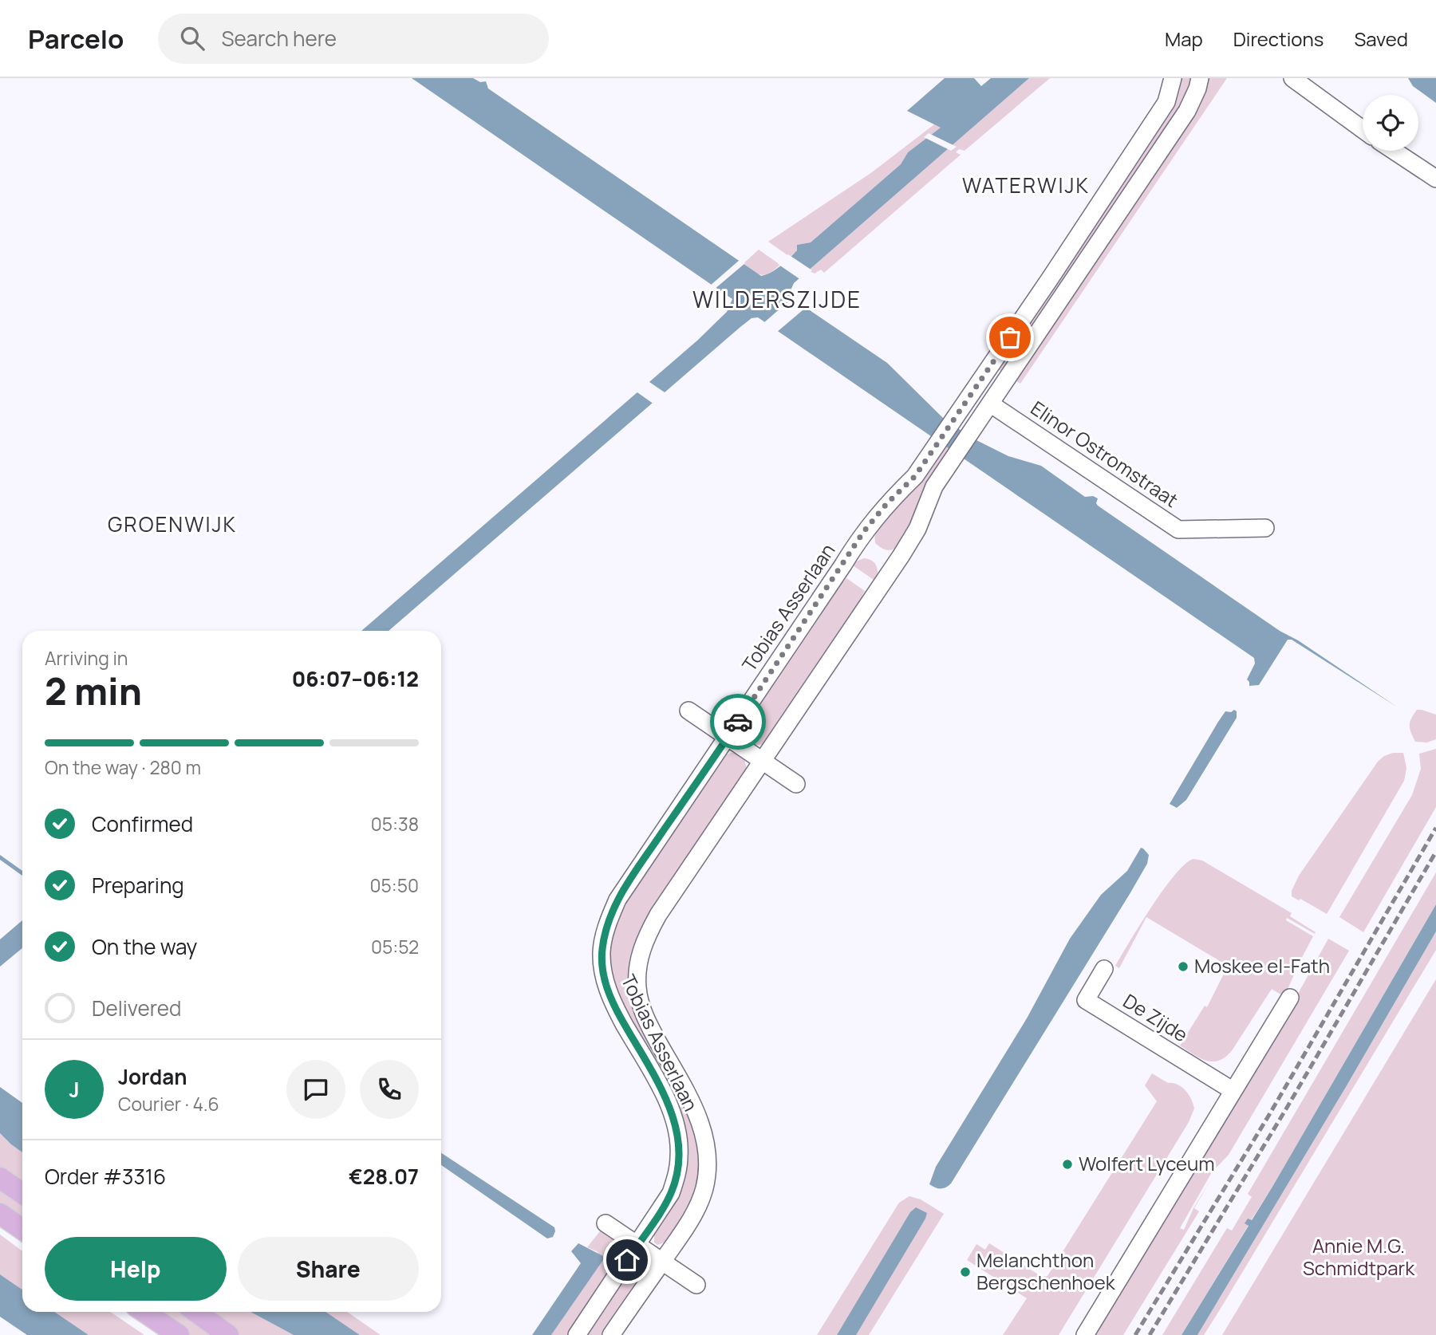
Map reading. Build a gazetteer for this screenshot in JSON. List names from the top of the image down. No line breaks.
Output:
{"streets":{"street":["Elinor Ostromstraat","Tobias Asserlaan","De Zijde"]},"crossings":[["Elinor Ostromstraat","Tobias Asserlaan"]],"districts":["WATERWIJK","WILDERSZIJDE","GROENWIJK"],"parks":["Annie M.G. Schmidtpark"],"places":["Moskee el-Fath","Wolfert Lyceum","Melanchthon Bergschenhoek"],"page":{"header":"Parcelo","search":"Search here","nav":["Map","Directions","Saved"],"heading":["2 min","Arriving in","06:07–06:12"],"panel":["Jordan","Courier · 4.6","Order #3316","€28.07"],"bar":"On the way · 280 m","list":[["Confirmed","05:38"],["Preparing","05:50"],["On the way","05:52"],"Delivered"],"round":"J","buttons":["Help","Share"]}}
